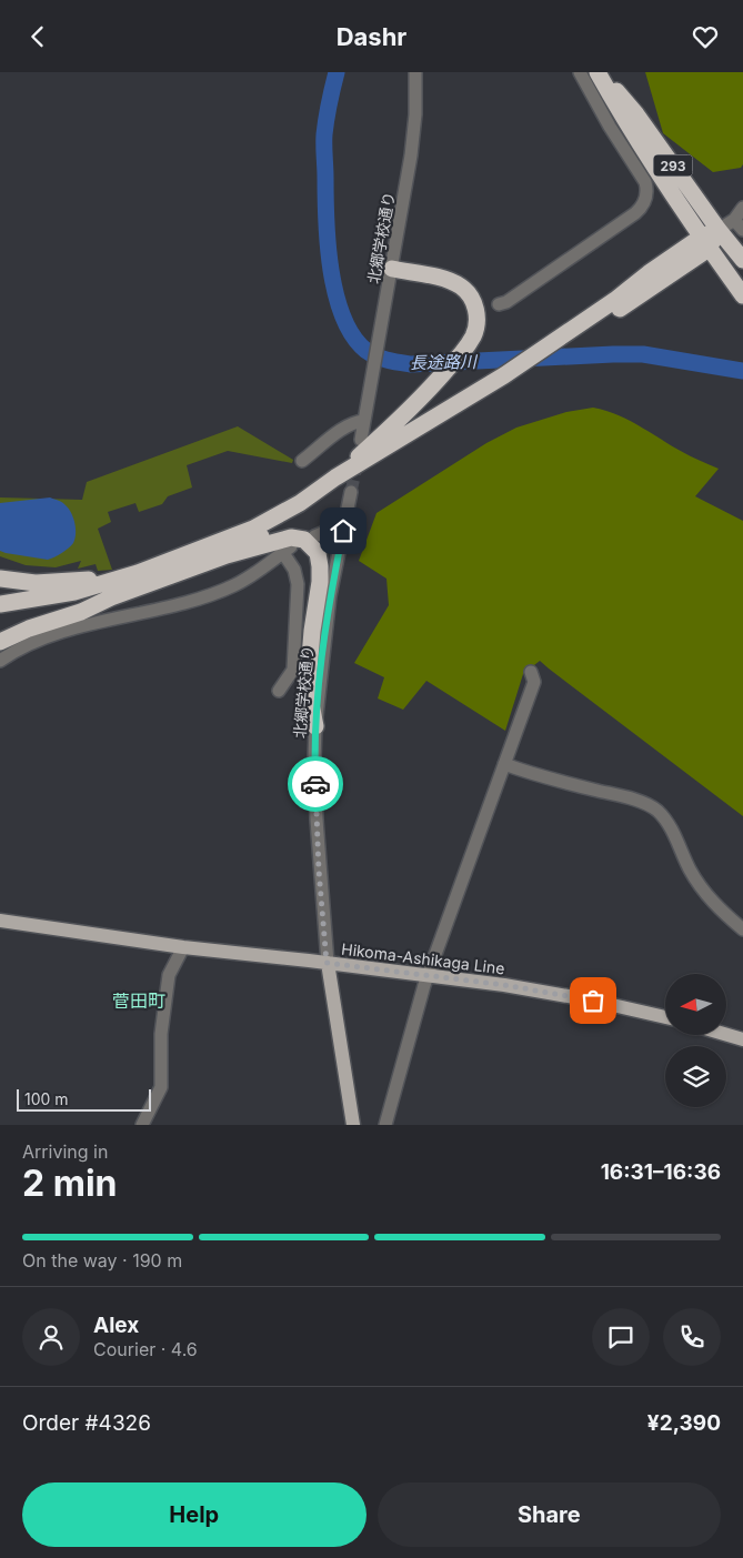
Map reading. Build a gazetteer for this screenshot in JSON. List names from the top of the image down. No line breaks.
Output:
{"streets":{"highway":["293"],"main road":["Hikoma-Ashikaga Line"],"street":["北郷学校通り"]},"crossings":[["北郷学校通り","Hikoma-Ashikaga Line"]],"districts":["菅田町"],"water":["長途路川"],"scale_bar":"100 m","north":"left","page":{"header":"Dashr","scale":"100 m","heading":["2 min","Arriving in","16:31–16:36"],"panel":["Alex","Courier · 4.6","Order #4326","¥2,390"],"bar":"On the way · 190 m","buttons":["Help","Share"]}}
